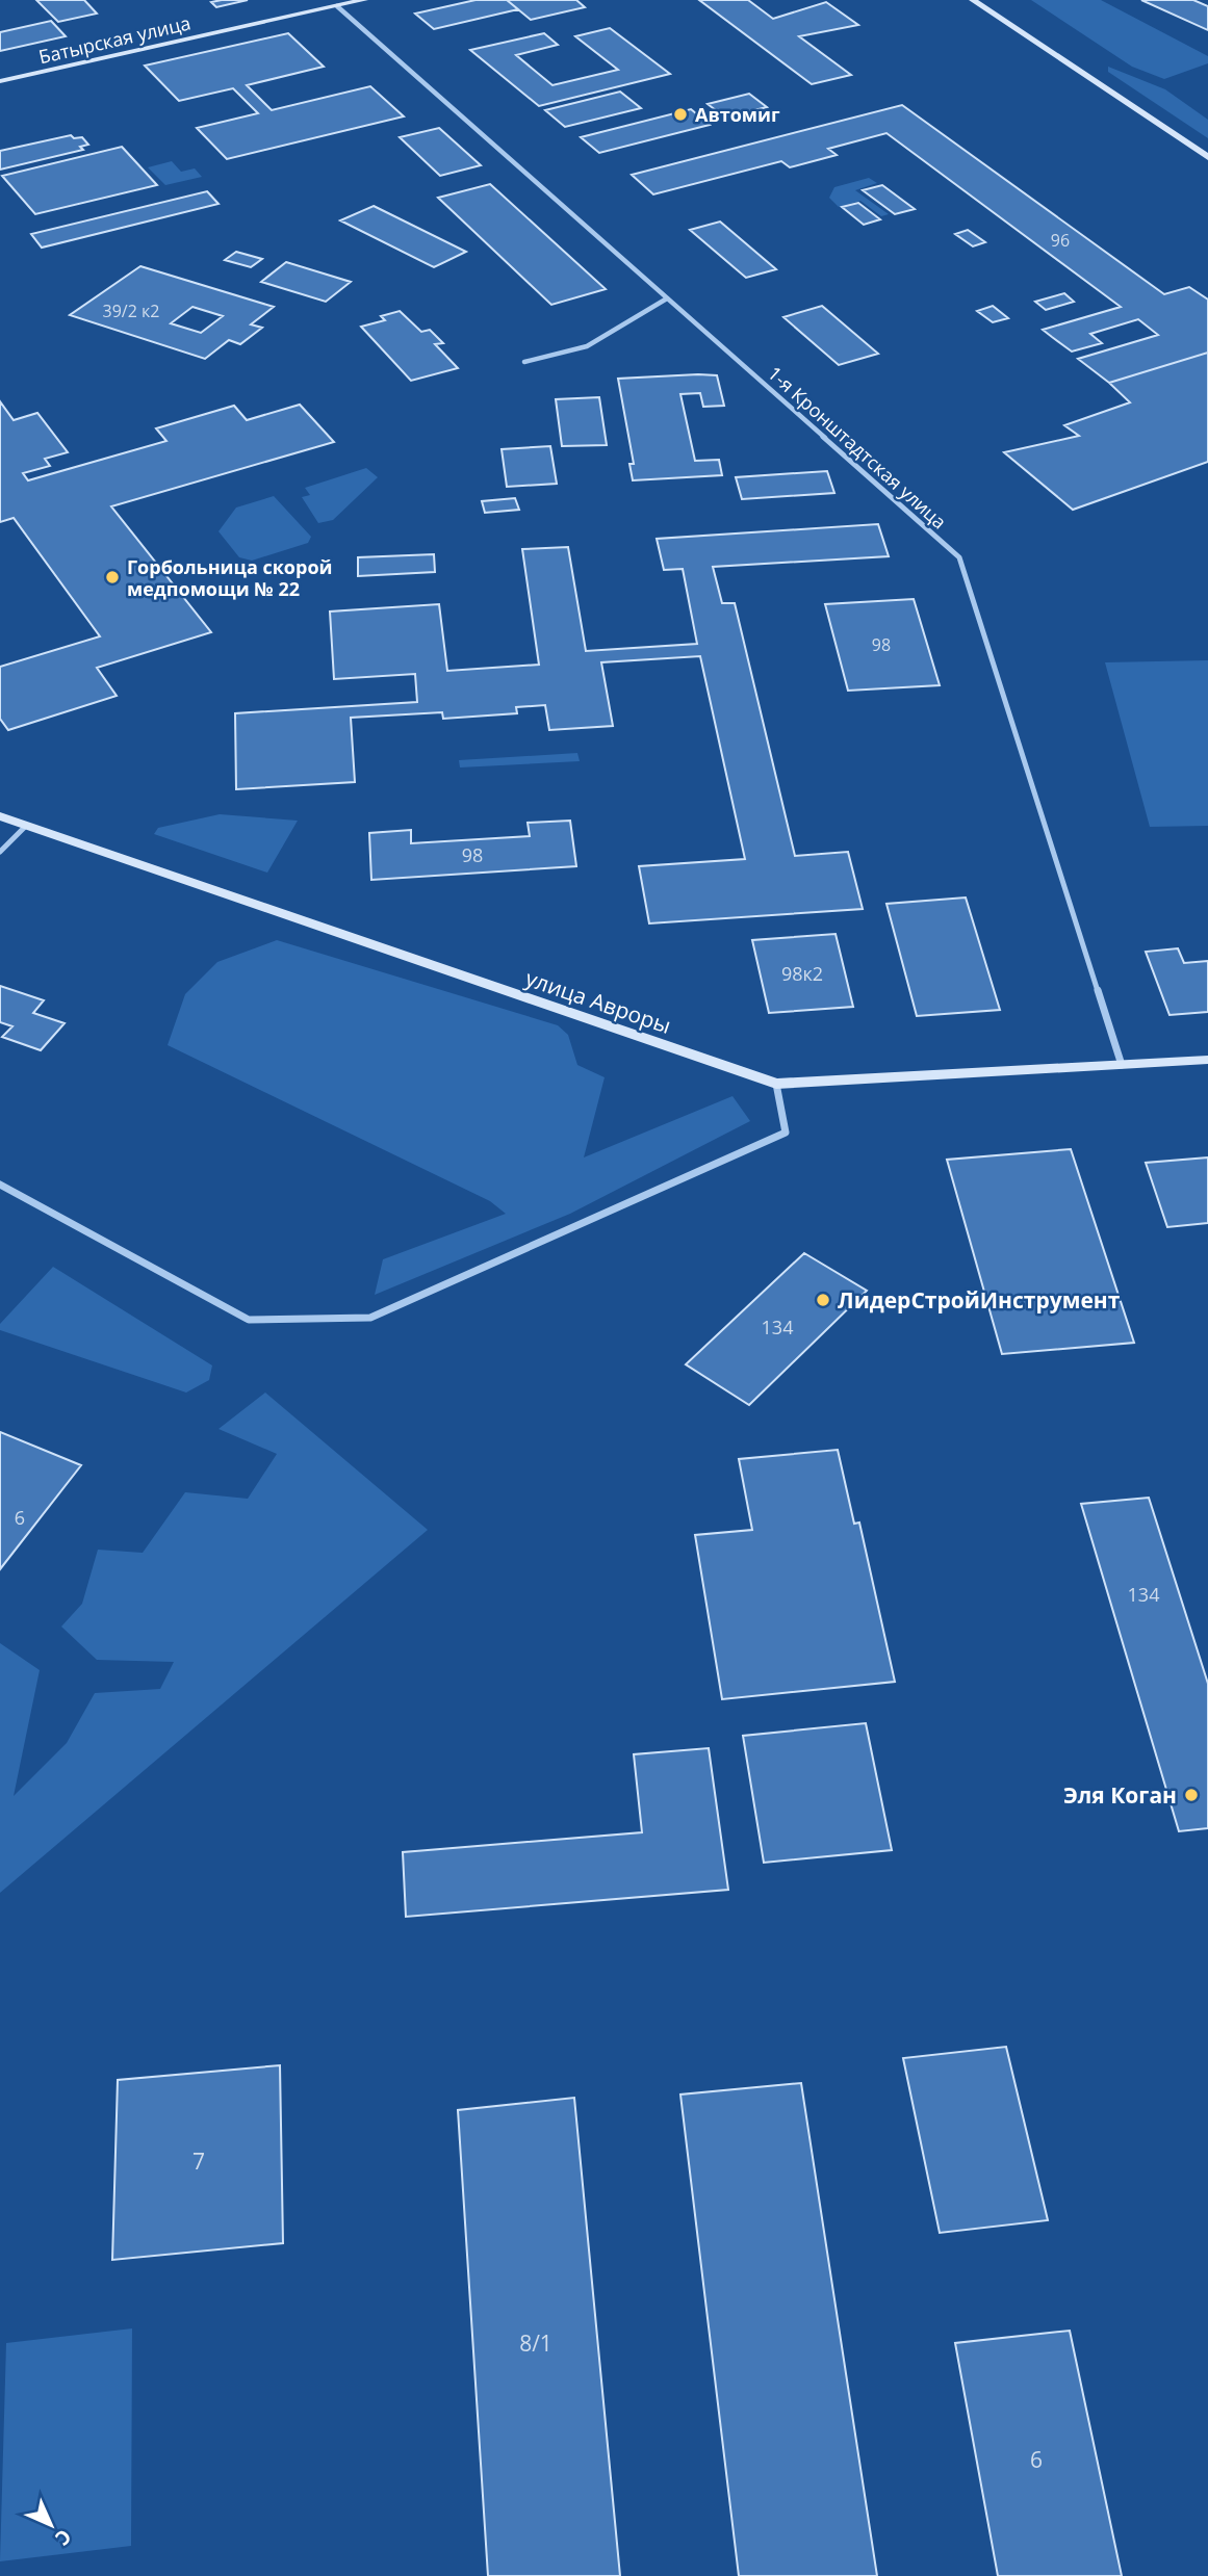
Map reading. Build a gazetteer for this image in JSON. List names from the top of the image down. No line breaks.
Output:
{"streets":{"street":["Батырская улица","1-я Кронштадтская улица","улица Авроры"]},"crossings":[["Батырская улица","1-я Кронштадтская улица"],["1-я Кронштадтская улица","улица Авроры"]],"places":["Автомиг","Горбольница скорой медпомощи № 22","ЛидерСтройИнструмент","Эля Коган"],"house_numbers":["96","39/2 к2","98","98","98к2","134","6","134","7","8/1","6"],"north":"bottom right"}
